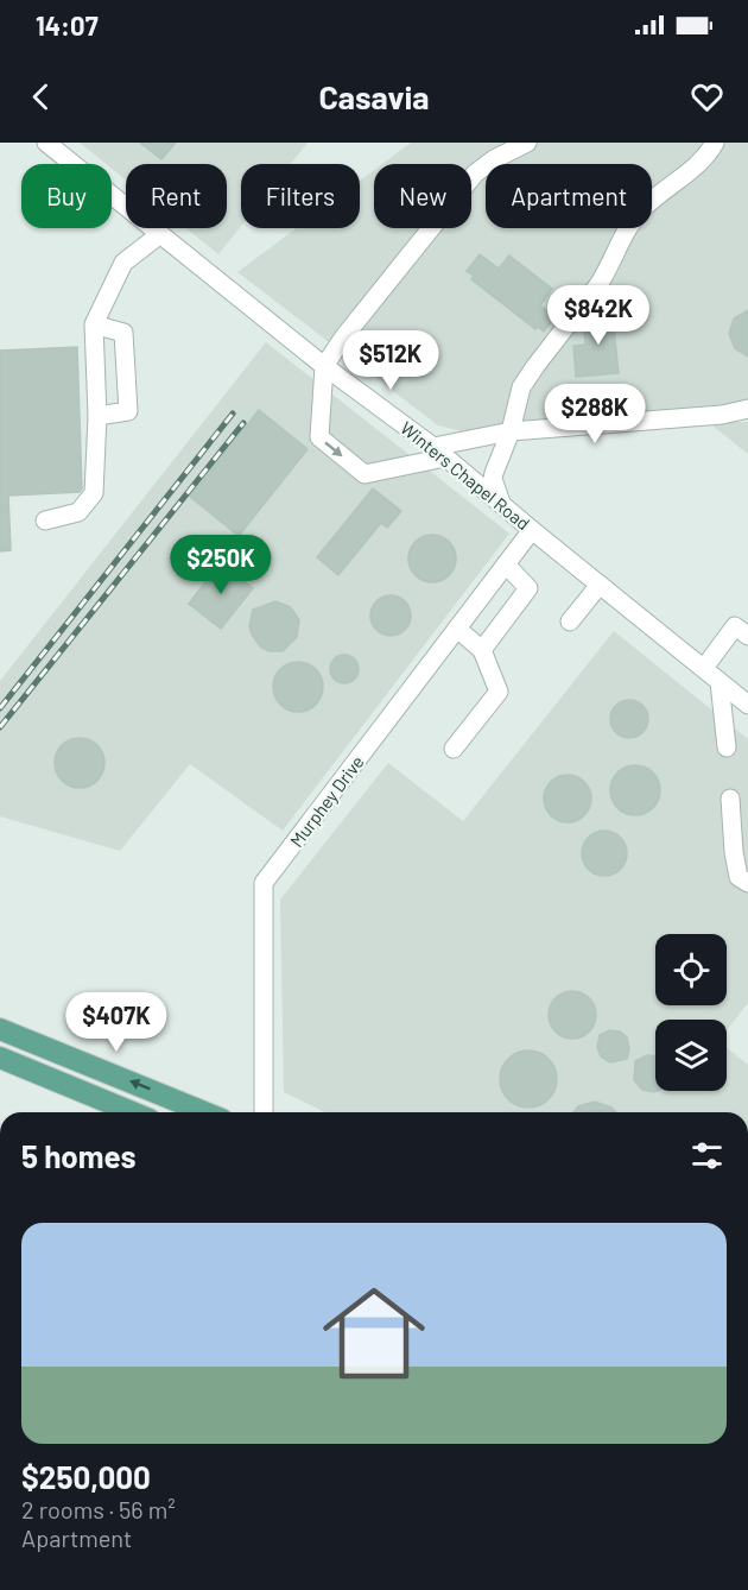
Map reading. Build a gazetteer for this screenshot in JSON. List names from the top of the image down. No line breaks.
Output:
{"streets":{"street":["Winters Chapel Road","Murphey Drive"]},"crossings":[["Winters Chapel Road","Murphey Drive"]],"page":{"status":"14:07","header":"Casavia","chip":["Buy","Rent","Filters","New","Apartment"],"price":["$842K","$512K","$288K","$250K","$407K"],"heading":"5 homes","list":[{"name":"$250,000","note":"2 rooms · 56 m² · Apartment"}]}}
